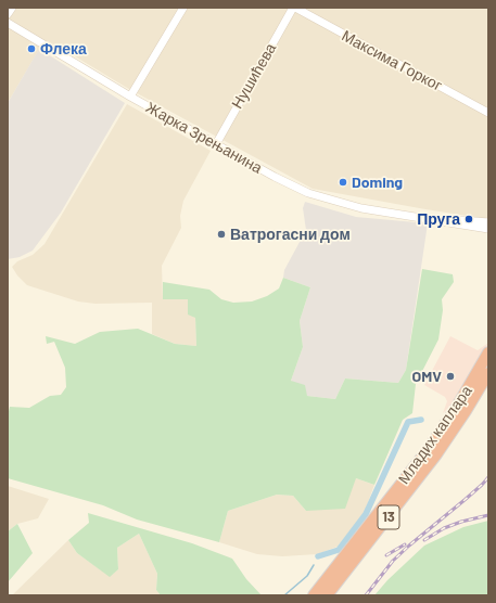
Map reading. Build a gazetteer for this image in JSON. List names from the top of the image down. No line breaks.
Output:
{"streets":{"highway":["Младих каплара","13"],"street":["Максима Горког","Нушићева","Жарка Зрењанина"]},"crossings":[["Максима Горког","Нушићева"],["Нушићева","Жарка Зрењанина"]],"places":["Флека","Doming","Пруга","Ватрогасни дом","OMV"]}
